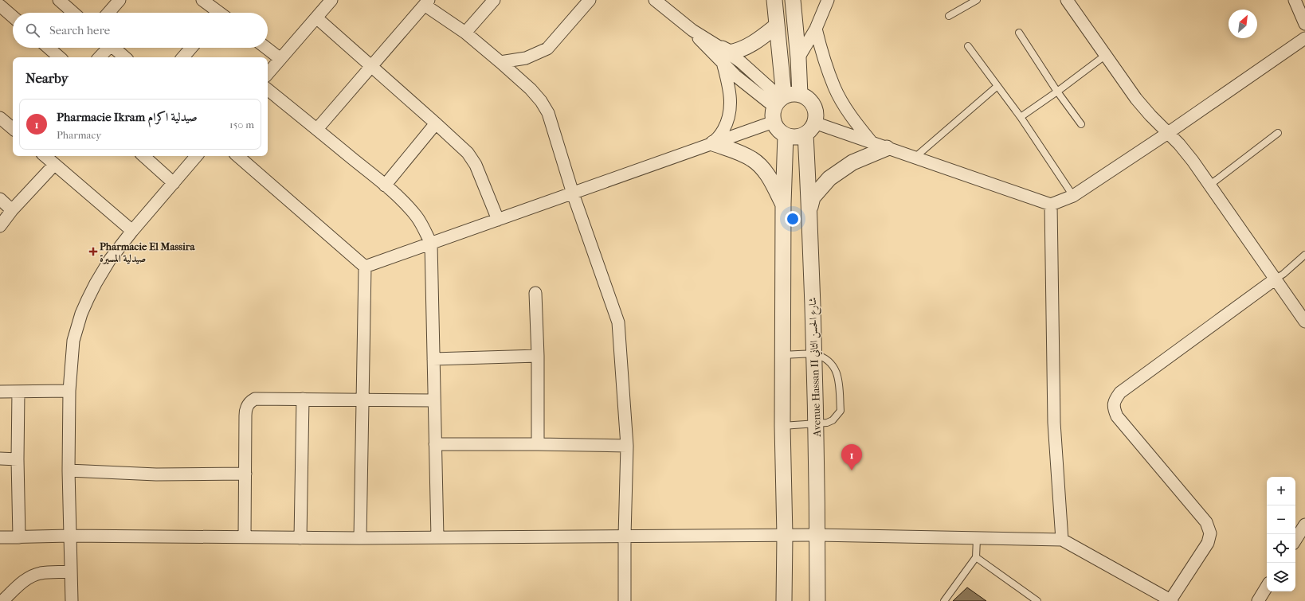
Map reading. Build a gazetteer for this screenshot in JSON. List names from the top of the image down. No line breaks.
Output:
{"streets":{"street":["Avenue Hassan II شارع الحسن الثاني"]},"places":{"health":["Pharmacie El Massira صيدلية المسيرة"]},"north":"top right","page":{"search":"Search here","heading":"Nearby","list":[{"mark":"1","name":"Pharmacie Ikram صيدلية اكرام","note":"Pharmacy","value":"150 m"}],"pins":"1","map_buttons":["+","−"]}}
